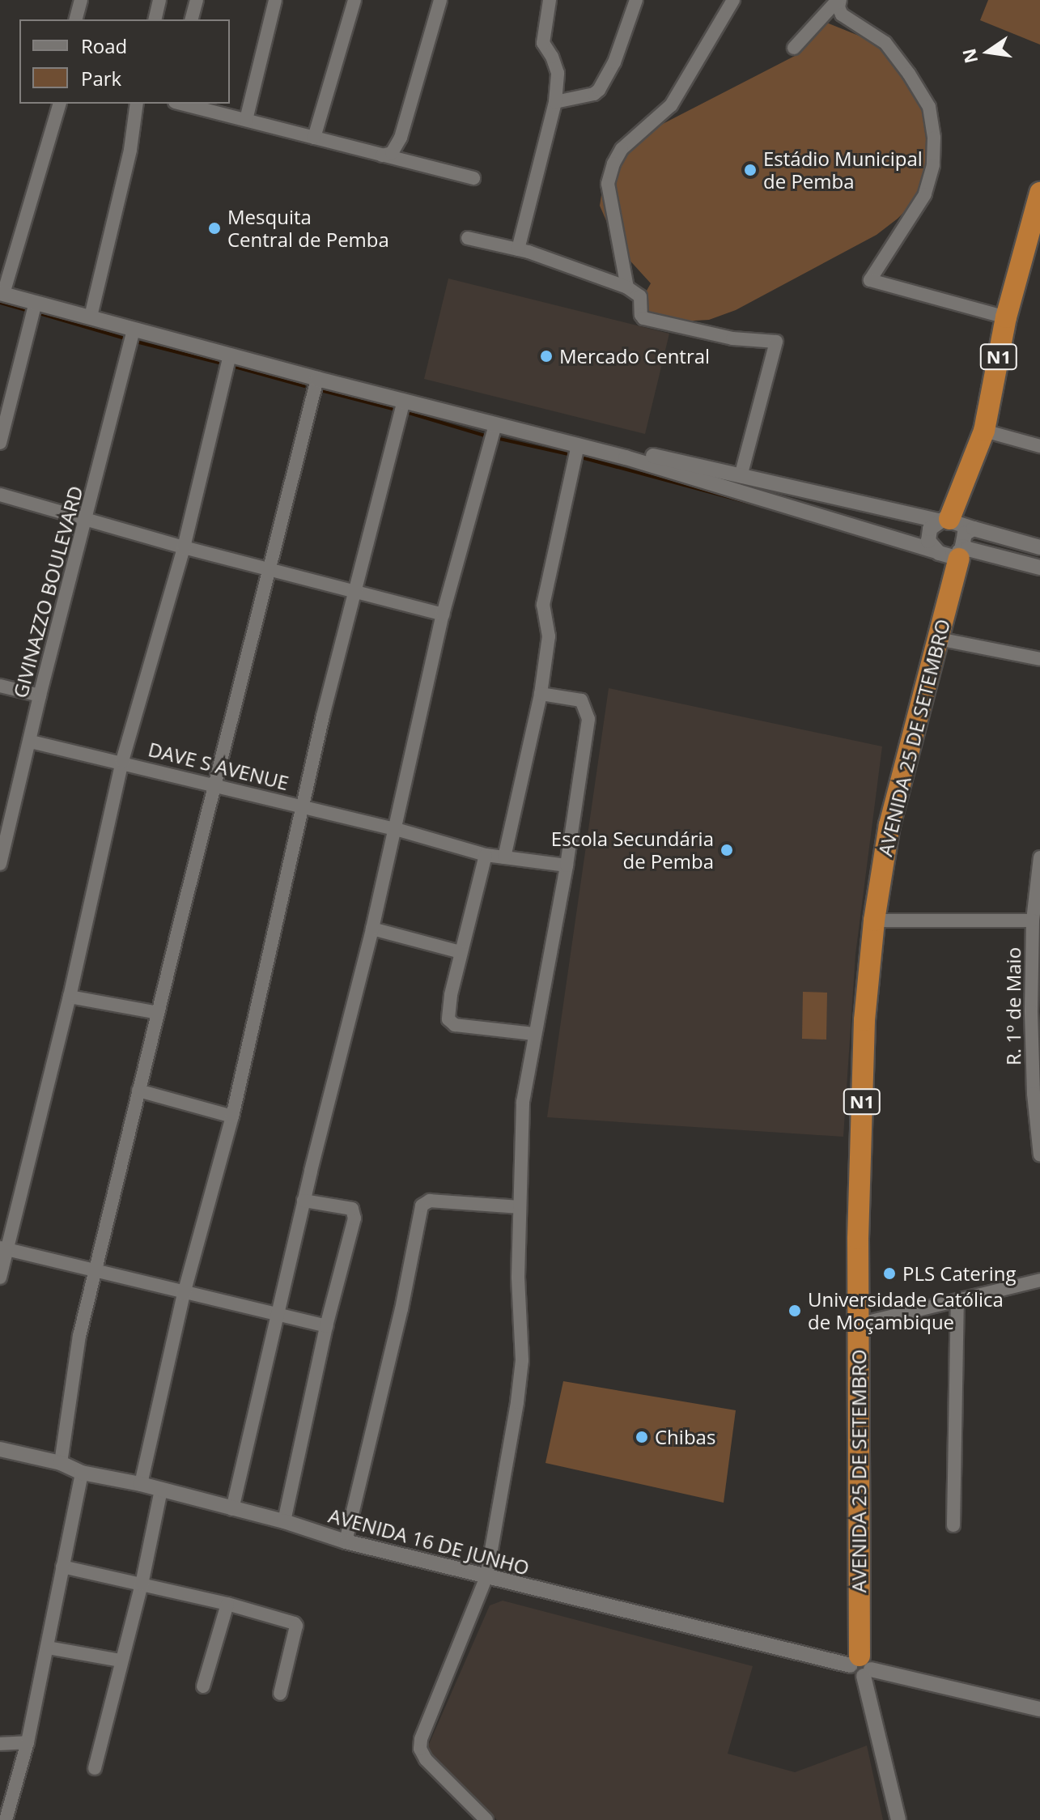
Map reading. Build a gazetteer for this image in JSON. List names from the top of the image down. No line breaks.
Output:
{"streets":{"highway":["N1","AVENIDA 25 DE SETEMBRO"],"street":["GIVINAZZO BOULEVARD","DAVE S AVENUE","R. 1º de Maio","AVENIDA 16 DE JUNHO"]},"crossings":[["GIVINAZZO BOULEVARD","DAVE S AVENUE"],["AVENIDA 25 DE SETEMBRO","AVENIDA 16 DE JUNHO"]],"places":["Estádio Municipal de Pemba","Mesquita Central de Pemba","Mercado Central","Escola Secundária de Pemba","PLS Catering","Universidade Católica de Moçambique","Chibas"],"legend":["Road","Park"],"north":"left"}
